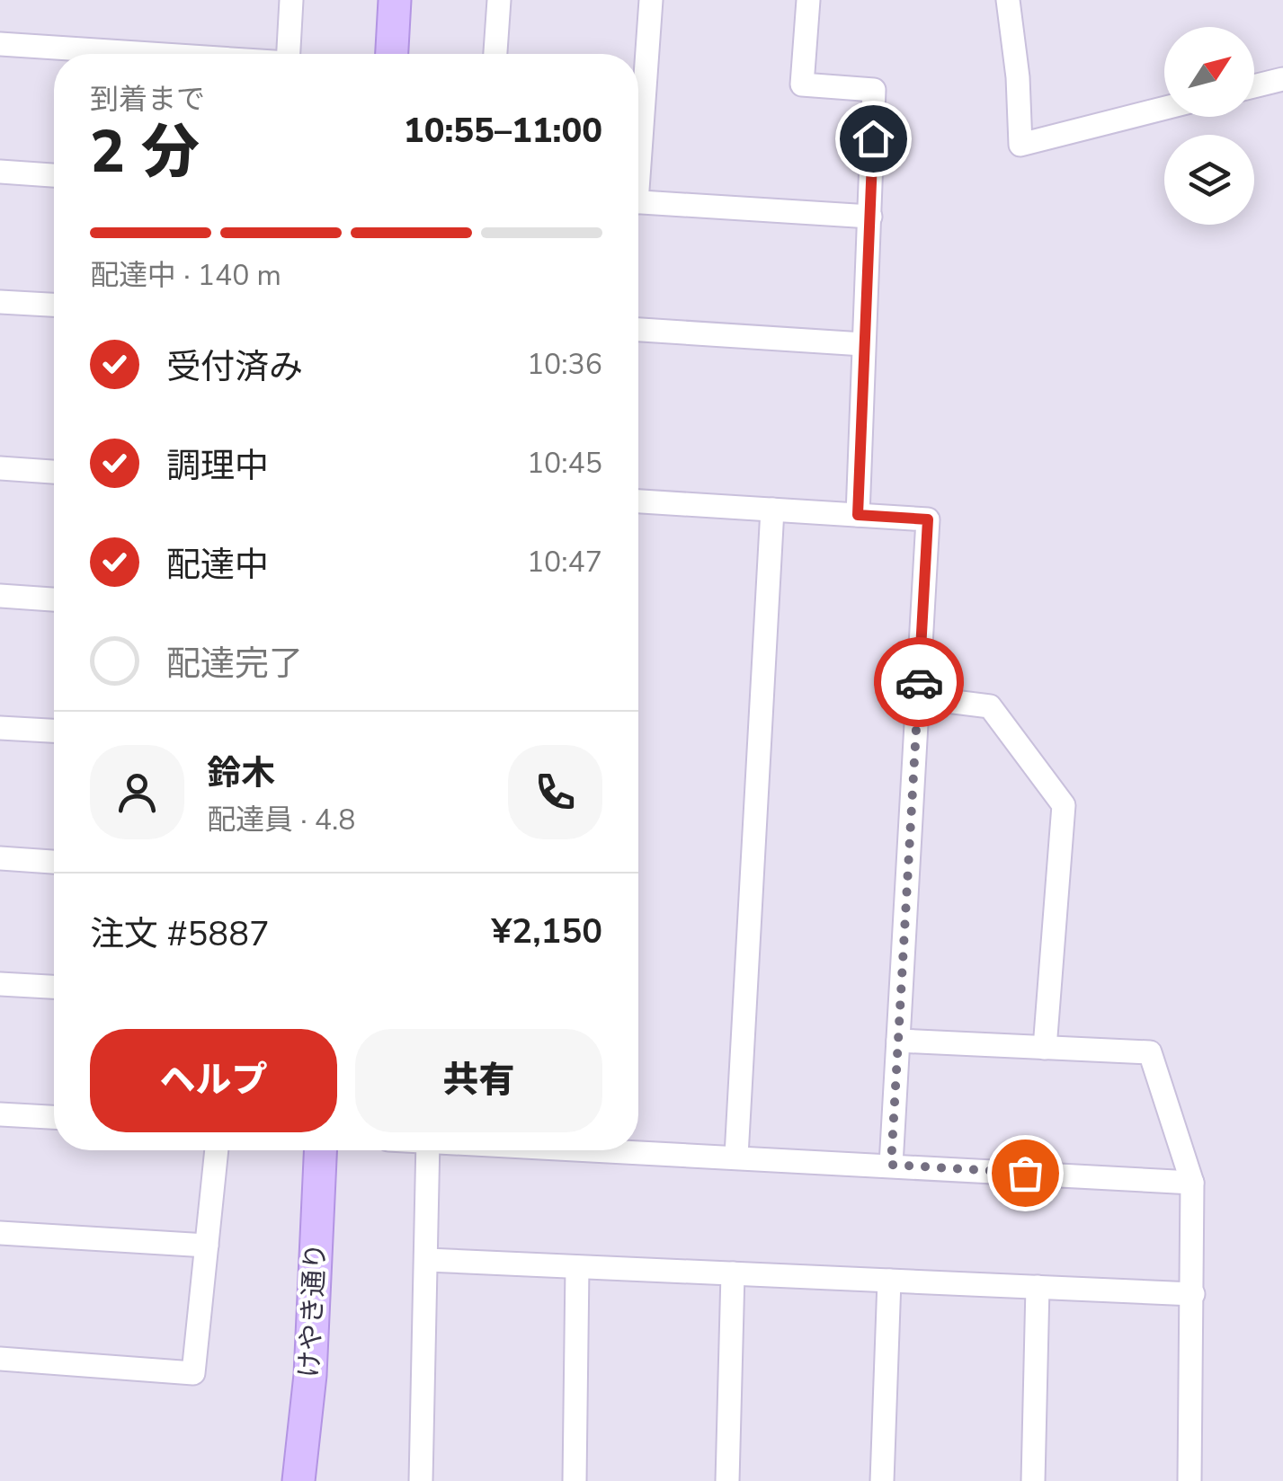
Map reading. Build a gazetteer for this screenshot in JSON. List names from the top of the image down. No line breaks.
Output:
{"streets":{"street":["けやき通り"]},"north":"top right","page":{"heading":["2 分","到着まで","10:55–11:00"],"panel":["鈴木","配達員 · 4.8","注文 #5887","¥2,150"],"bar":"配達中 · 140 m","list":[["受付済み","10:36"],["調理中","10:45"],["配達中","10:47"],"配達完了"],"buttons":["ヘルプ","共有"]}}
